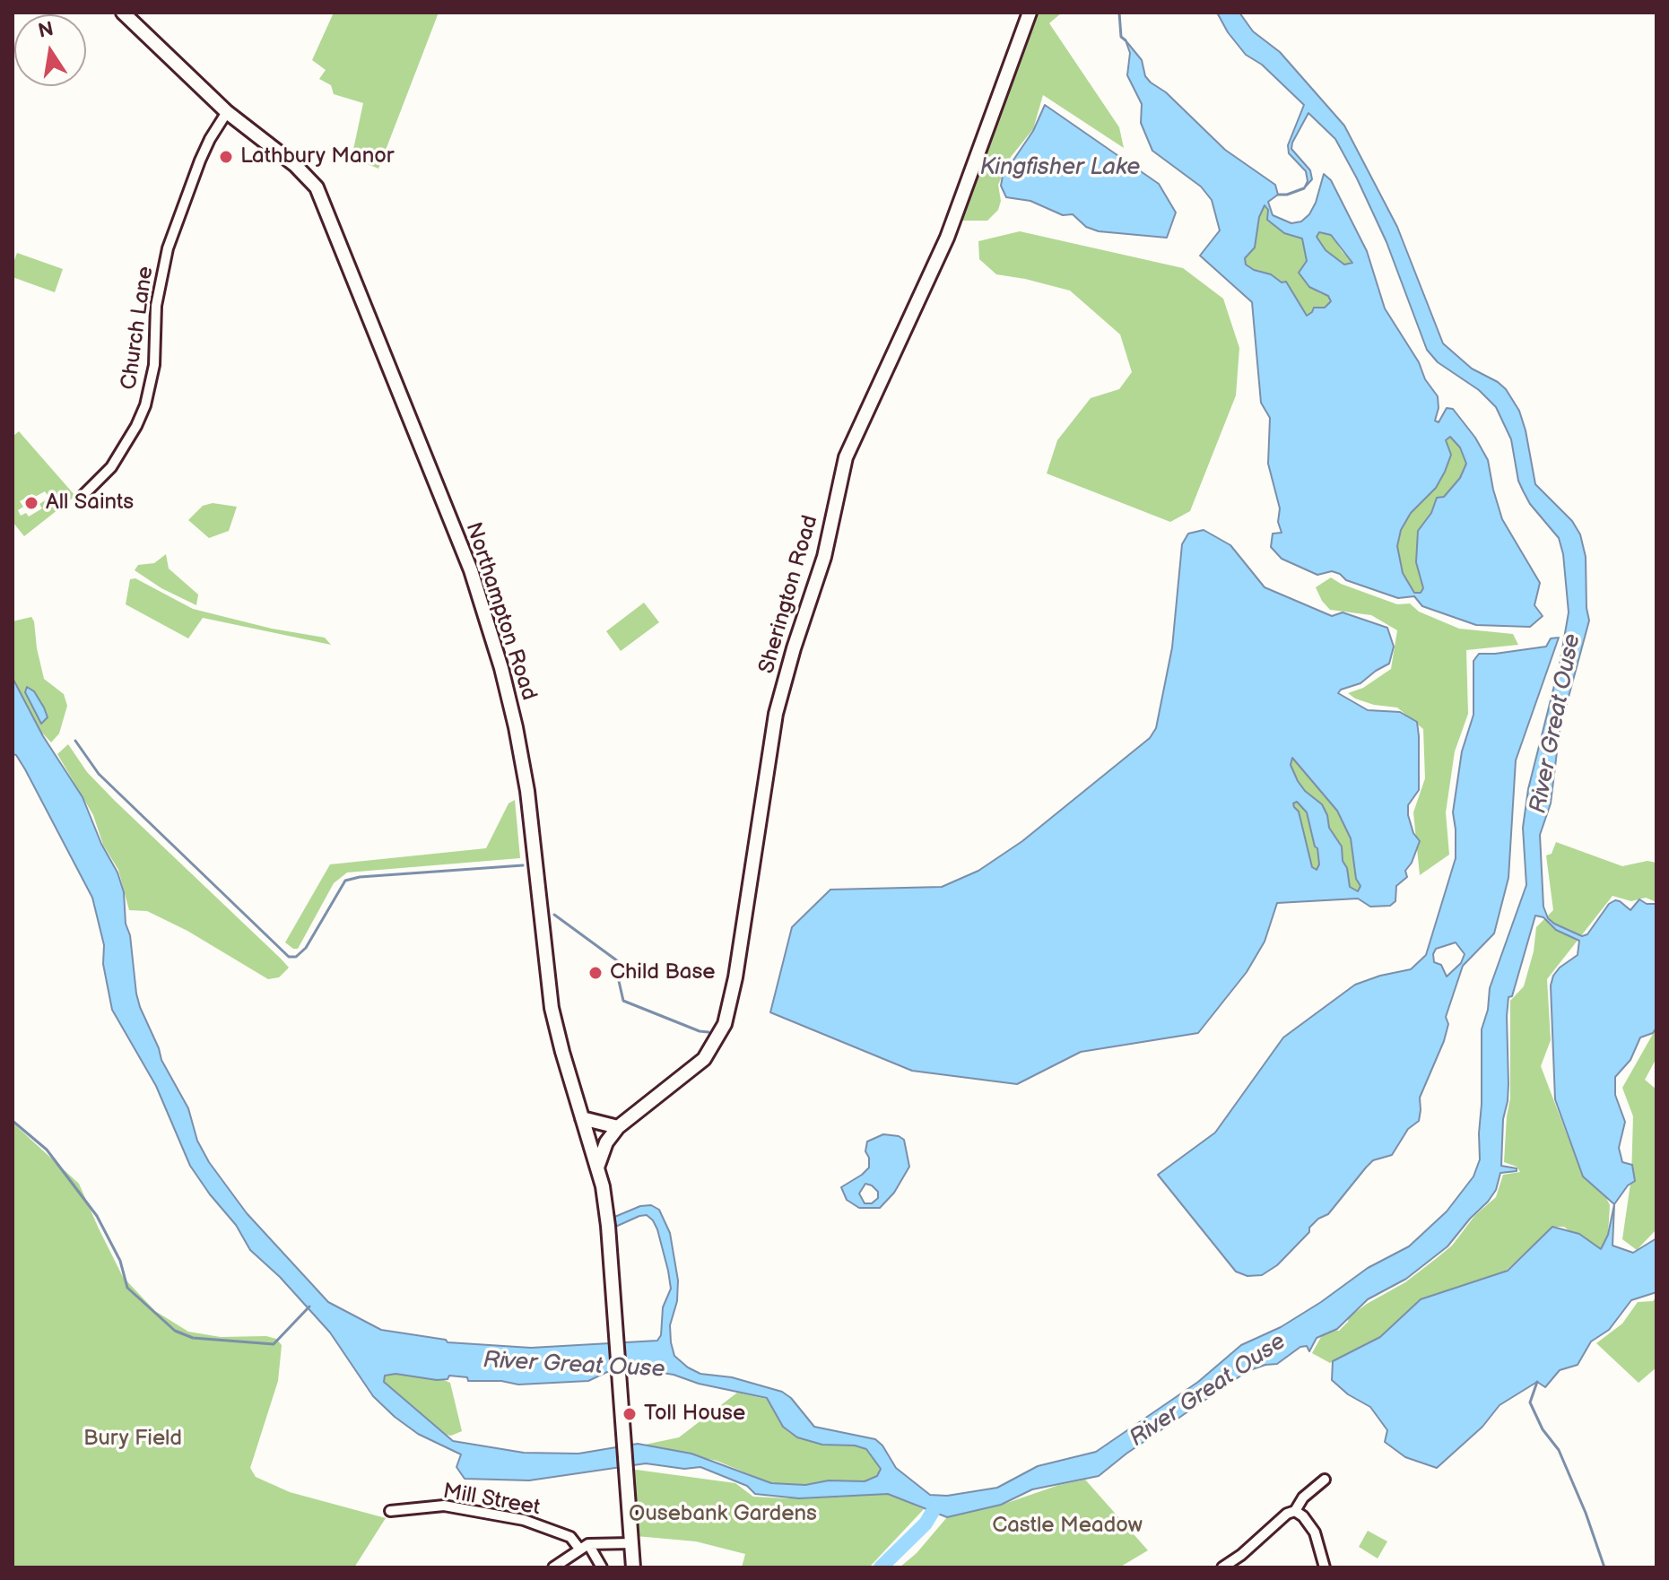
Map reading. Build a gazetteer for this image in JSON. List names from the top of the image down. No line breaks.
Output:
{"streets":{"main road":["Sherington Road","Northampton Road"],"street":["Church Lane","Mill Street"]},"crossings":[["Church Lane","Northampton Road"],["Sherington Road","Northampton Road"]],"water":["Kingfisher Lake","River Great Ouse"],"parks":["Bury Field","Ousebank Gardens","Castle Meadow"],"places":["Lathbury Manor","All Saints","Child Base","Toll House"],"north":"top"}
